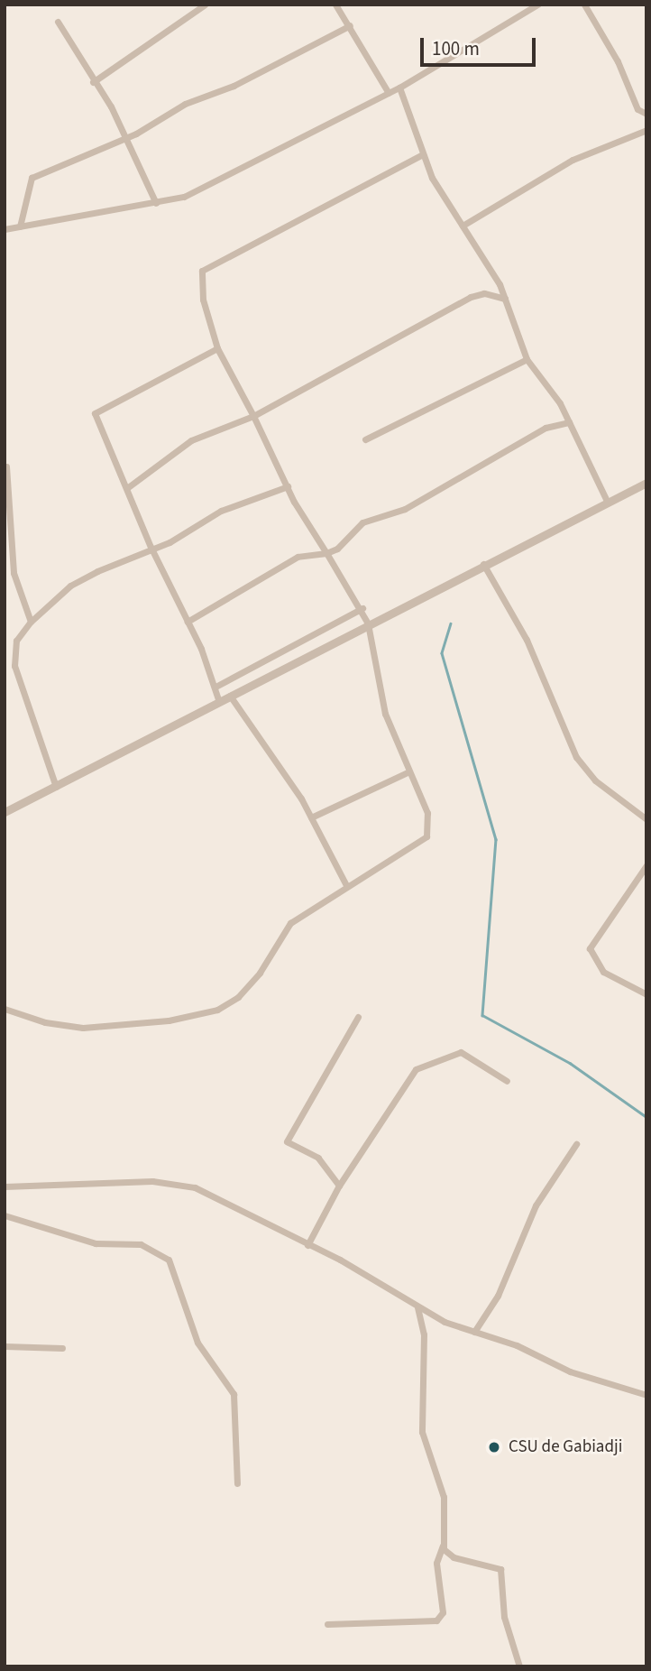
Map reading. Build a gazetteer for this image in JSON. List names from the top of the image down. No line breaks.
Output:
{"places":["CSU de Gabiadji"],"scale_bar":"100 m"}
